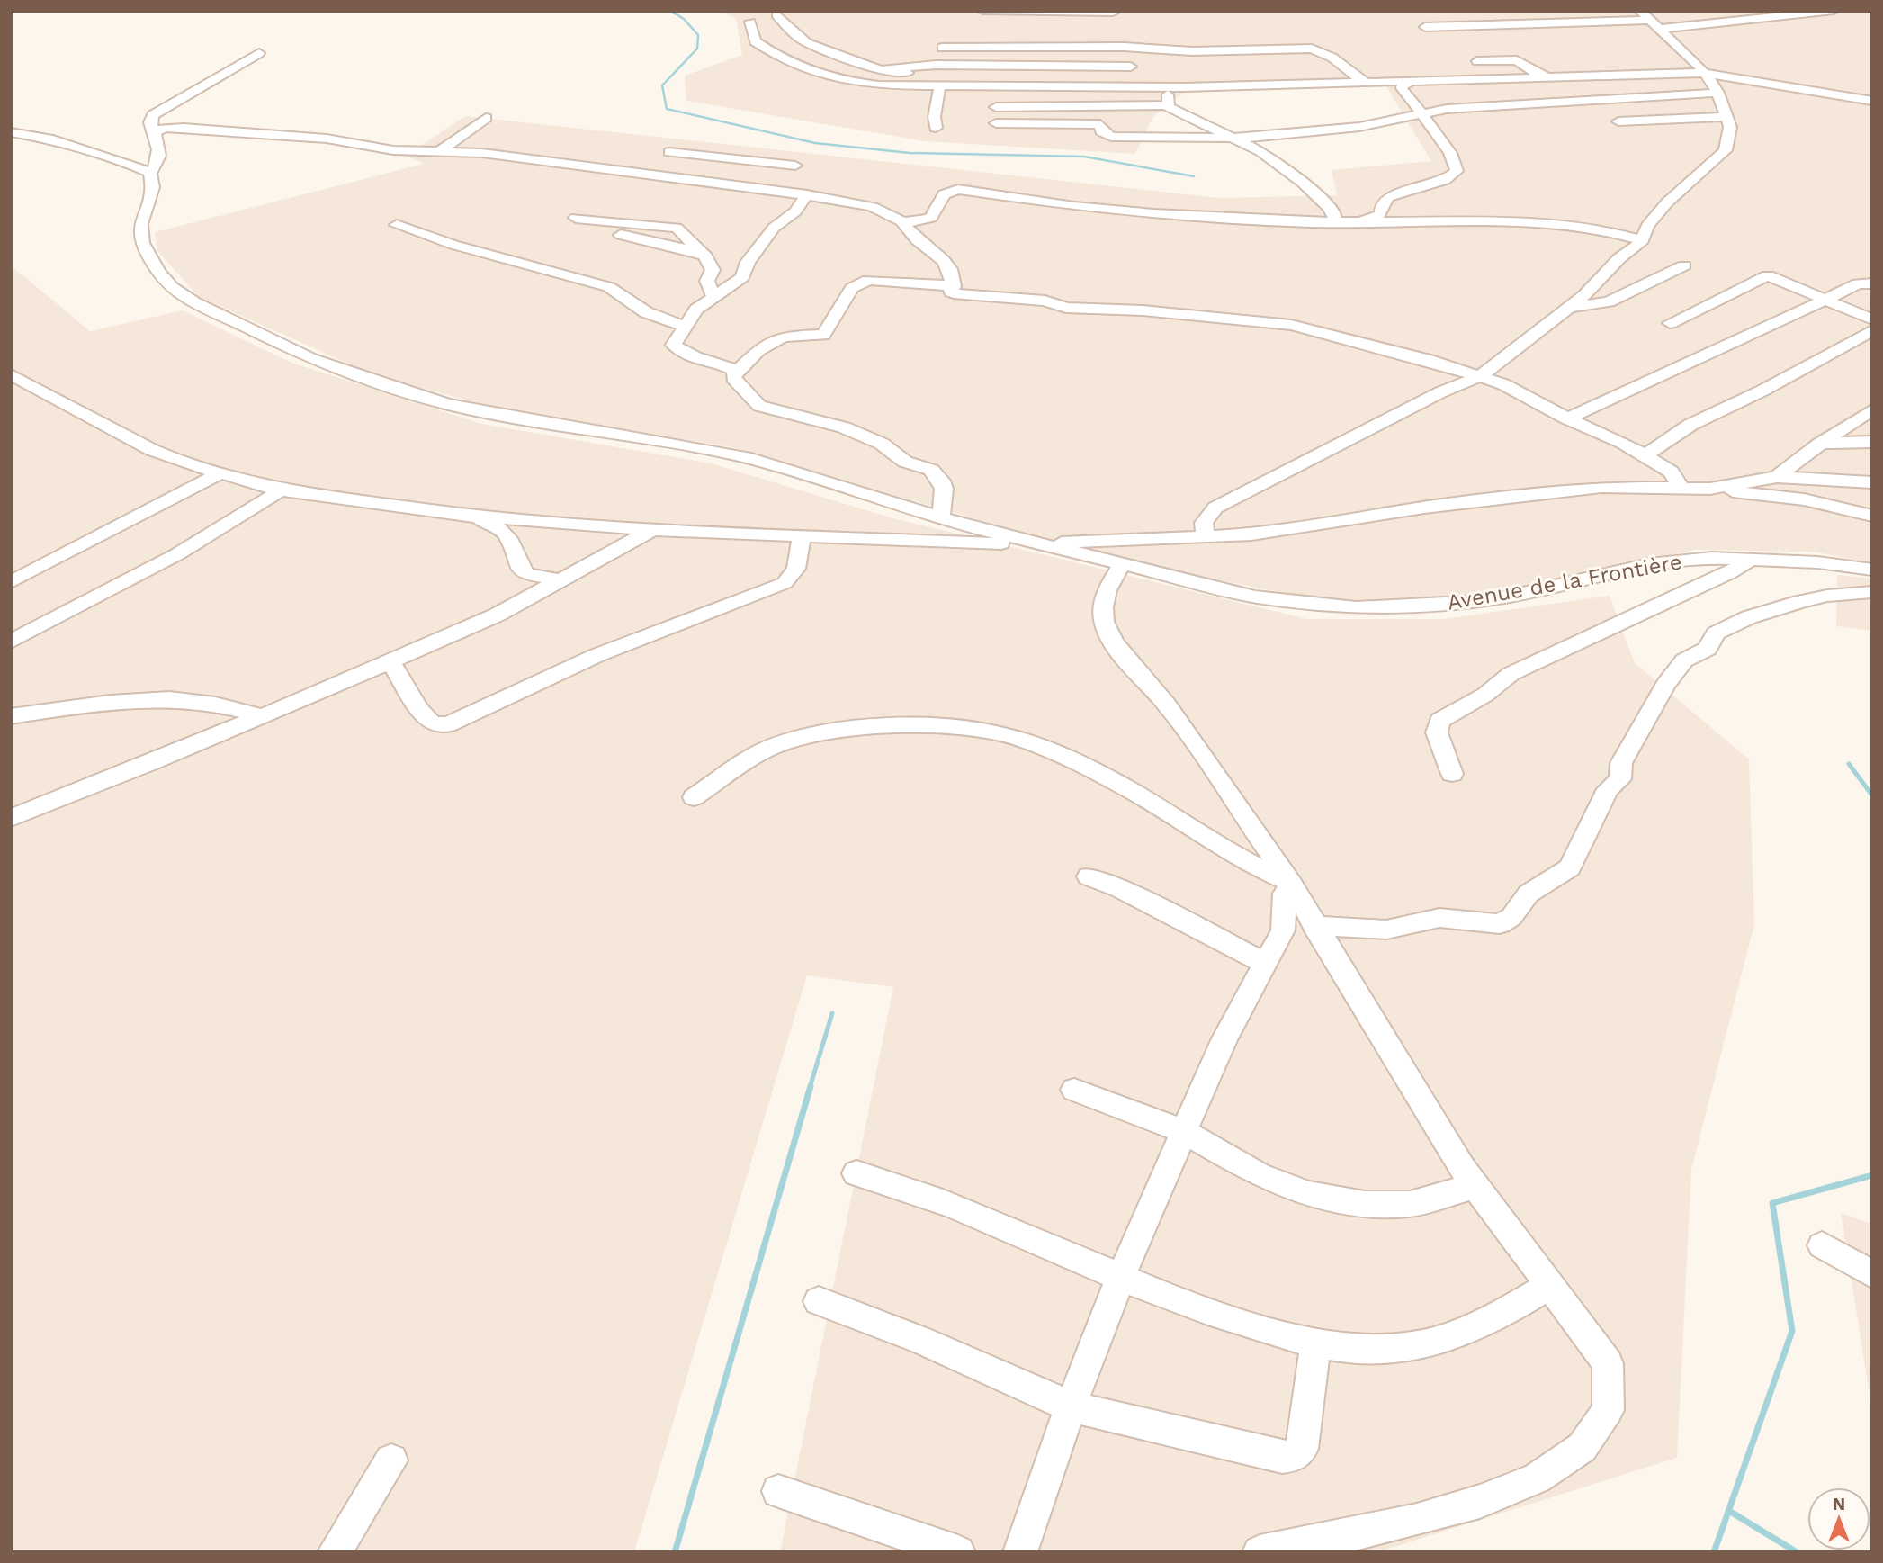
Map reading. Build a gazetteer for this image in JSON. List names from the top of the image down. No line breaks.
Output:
{"streets":{"street":["Avenue de la Frontière"]},"north":"top"}
